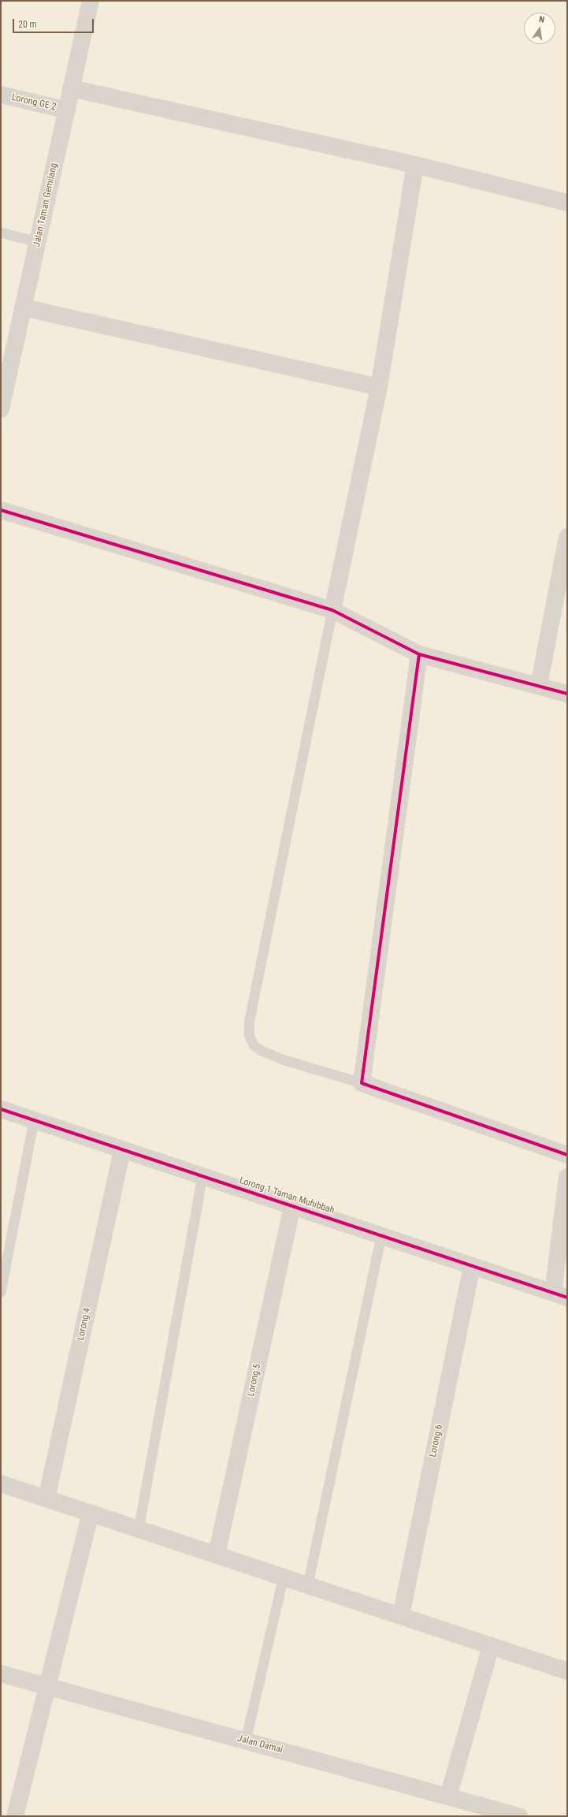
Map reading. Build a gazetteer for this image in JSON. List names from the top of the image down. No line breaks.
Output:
{"streets":{"street":["Lorong GE 2","Jalan Taman Gemilang","Lorong 1 Taman Muhibbah","Lorong 4","Lorong 5","Lorong 6","Jalan Damai"]},"crossings":[["Lorong GE 2","Jalan Taman Gemilang"],["Lorong 1 Taman Muhibbah","Lorong 4"],["Lorong 1 Taman Muhibbah","Lorong 5"],["Lorong 1 Taman Muhibbah","Lorong 6"]],"scale_bar":"20 m","north":"top"}
